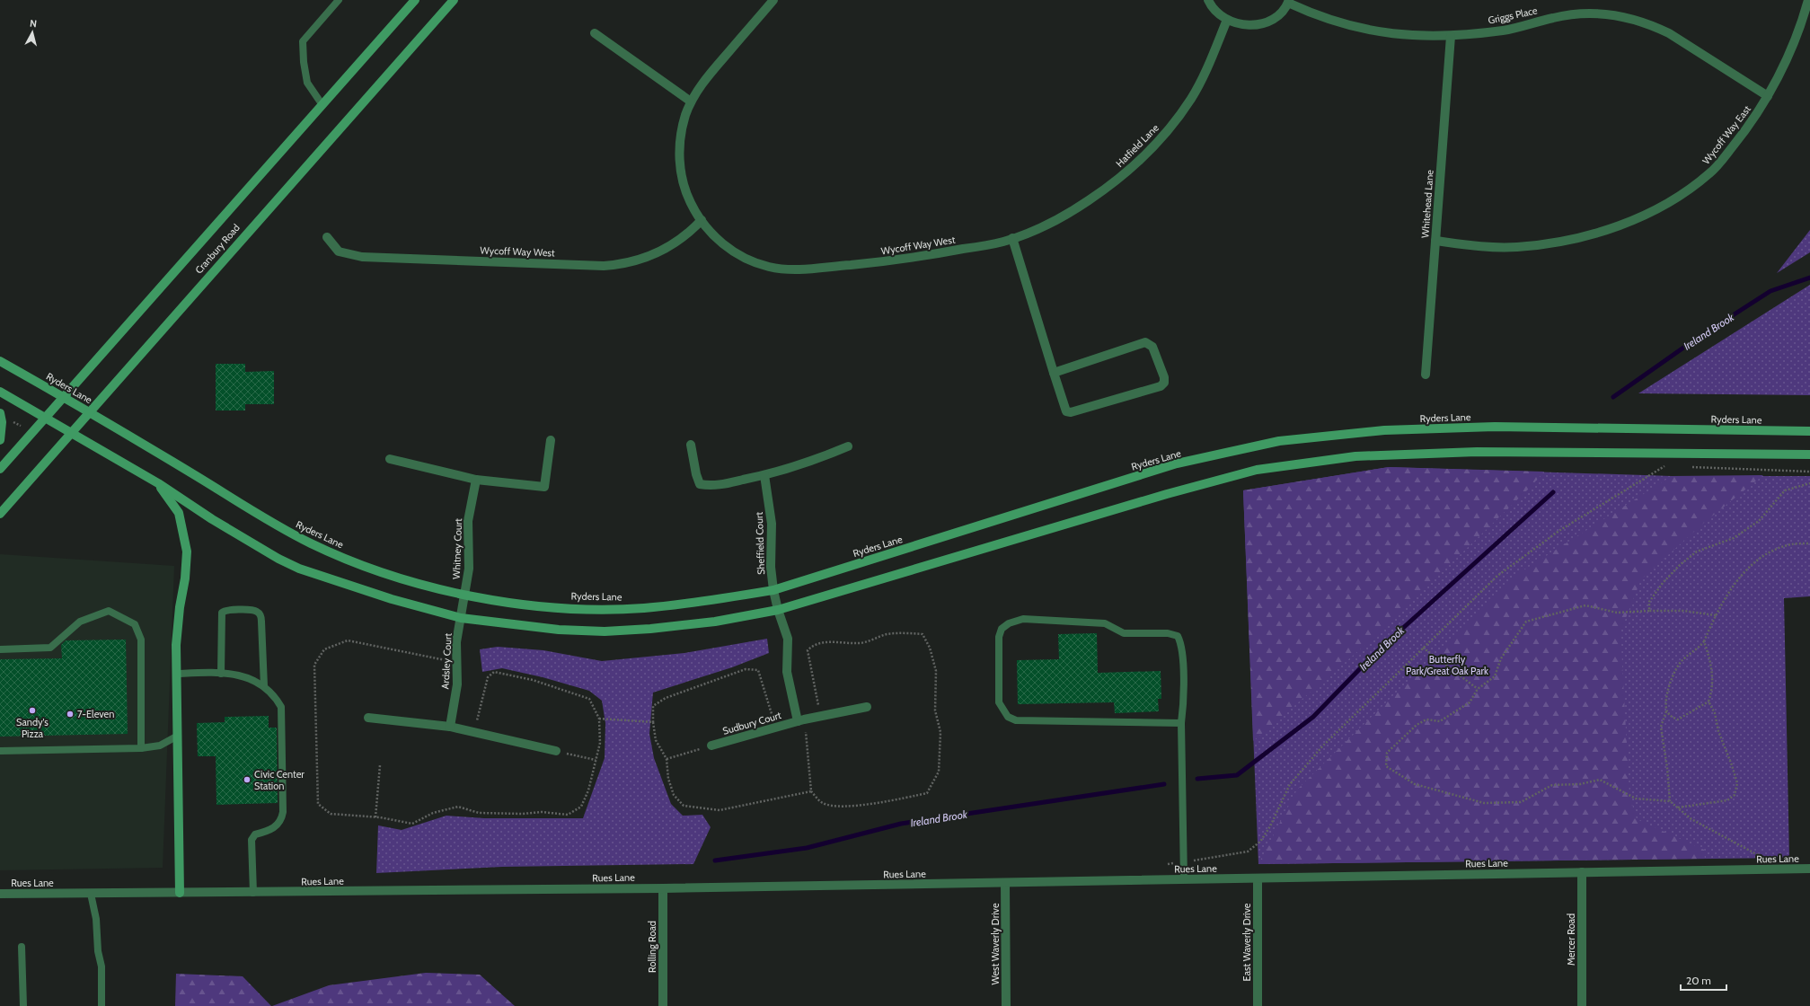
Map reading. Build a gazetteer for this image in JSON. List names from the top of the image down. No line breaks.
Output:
{"streets":{"main road":["Cranbury Road","Ryders Lane"],"street":["Griggs Place","Wycoff Way East","Hatfield Lane","Whitehead Lane","Wycoff Way West","Sheffield Court","Whitney Court","Ardsley Court","Sudbury Court","Rues Lane","Mercer Road","East Waverly Drive","West Waverly Drive","Rolling Road"]},"crossings":[["Griggs Place","Wycoff Way East"],["Griggs Place","Whitehead Lane"],["Wycoff Way East","Whitehead Lane"],["Hatfield Lane","Wycoff Way West"],["Cranbury Road","Ryders Lane"],["Ryders Lane","Sheffield Court"],["Ryders Lane","Whitney Court"],["Sheffield Court","Sudbury Court"],["Whitney Court","Ardsley Court"],["Rues Lane","Mercer Road"],["Rues Lane","East Waverly Drive"],["Rues Lane","West Waverly Drive"],["Rues Lane","Rolling Road"]],"water":["Ireland Brook"],"parks":["Butterfly Park/Great Oak Park"],"places":["Sandy's Pizza","7-Eleven","Civic Center Station"],"scale_bar":"20 m","north":"top"}
